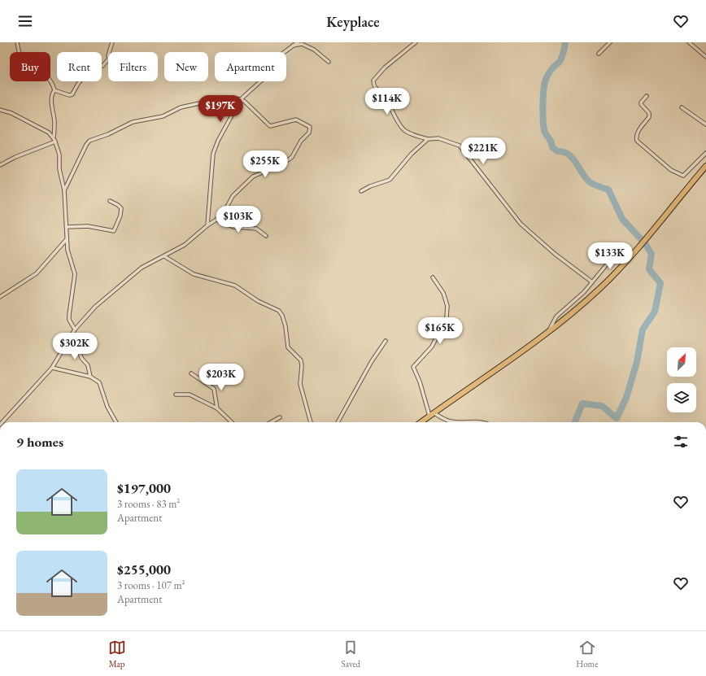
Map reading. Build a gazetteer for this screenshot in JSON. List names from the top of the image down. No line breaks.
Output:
{"north":"top right","page":{"header":"Keyplace","chip":["Buy","Rent","Filters","New","Apartment"],"price":["$114K","$197K","$221K","$255K","$103K","$133K","$165K","$302K","$203K"],"heading":"9 homes","list":[{"name":"$197,000","note":"3 rooms · 83 m² · Apartment"},{"name":"$255,000","note":"3 rooms · 107 m² · Apartment"}],"tabs":["Map","Saved","Home"]}}
